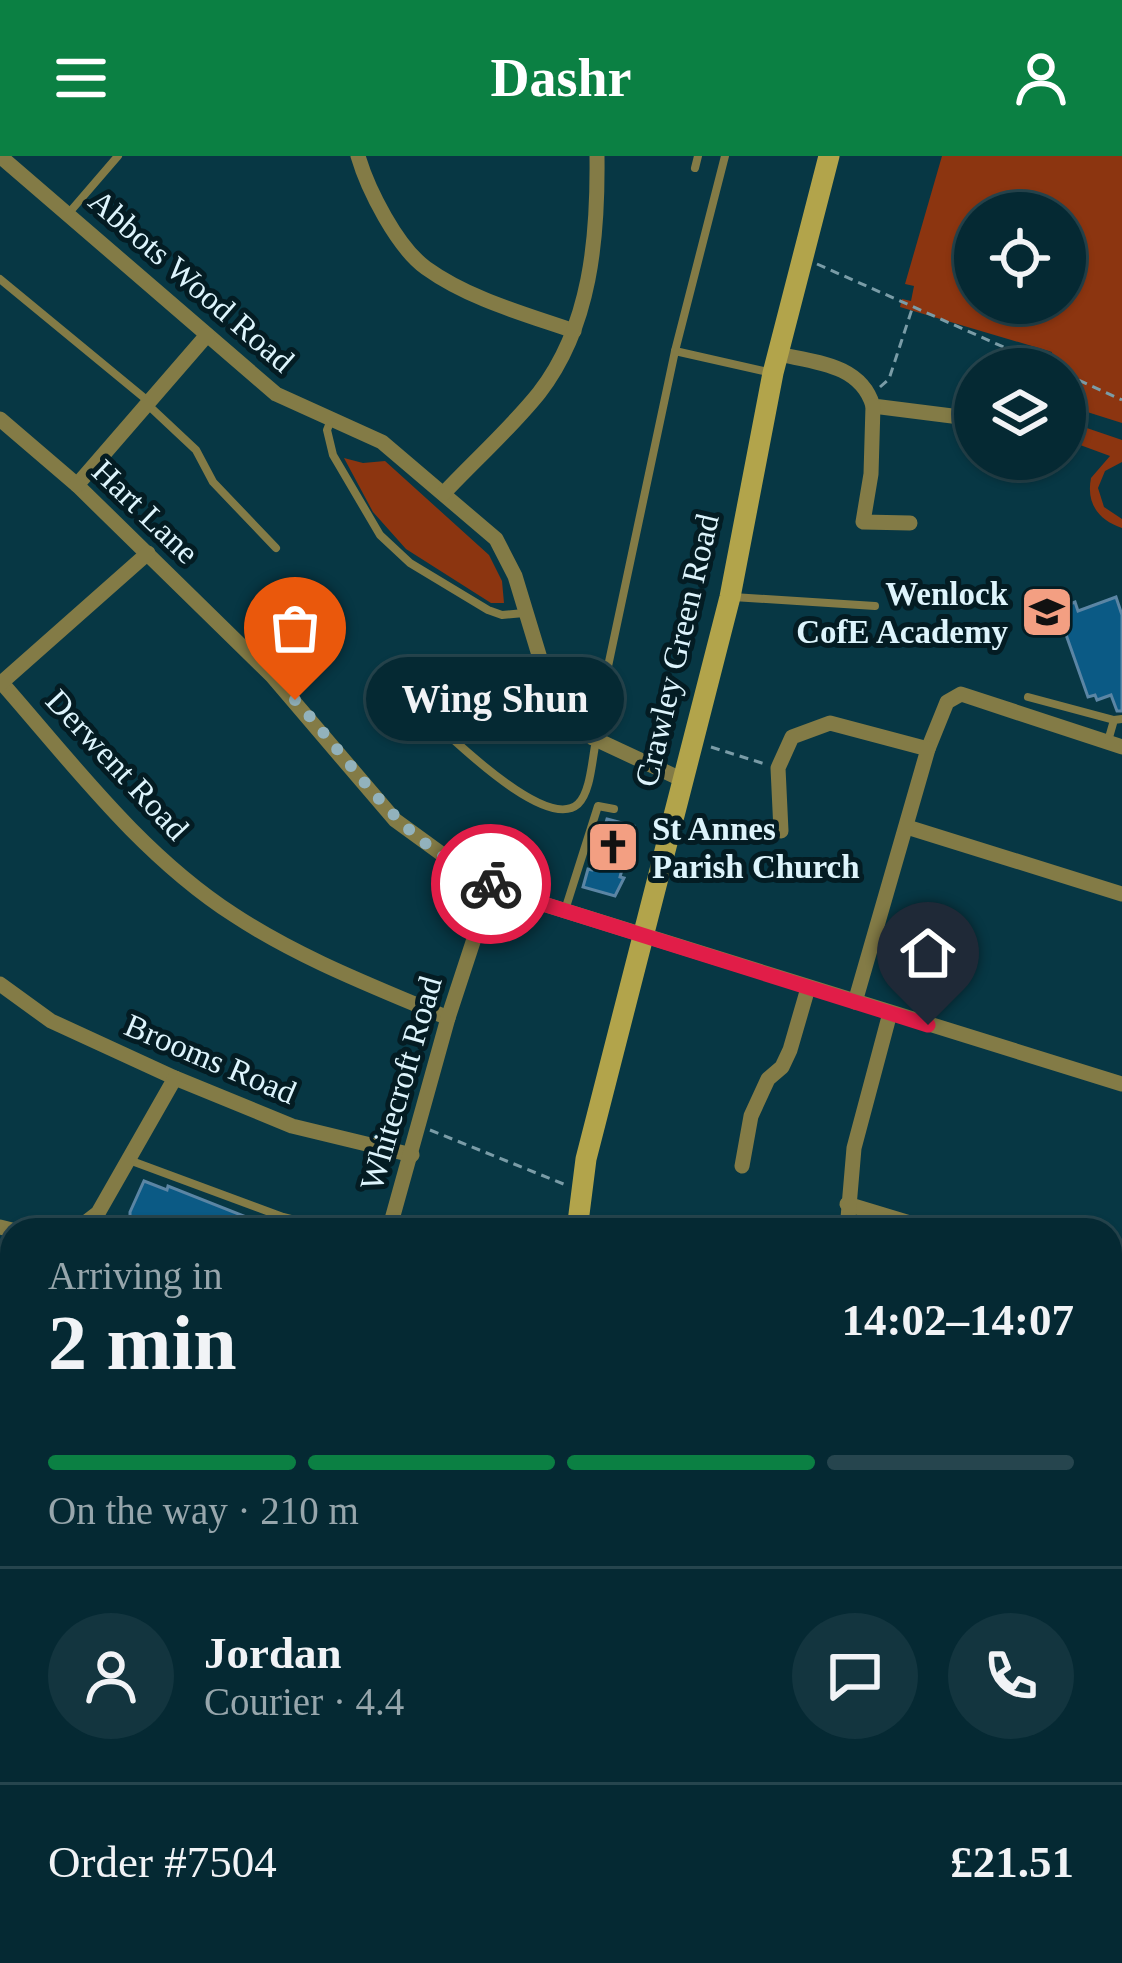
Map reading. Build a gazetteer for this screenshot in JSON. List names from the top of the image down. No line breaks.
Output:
{"streets":{"street":["Abbots Wood Road","Hart Lane","Crawley Green Road","Derwent Road","Brooms Road","Whitecroft Road"]},"crossings":[["Abbots Wood Road","Crawley Green Road"],["Hart Lane","Crawley Green Road"],["Hart Lane","Whitecroft Road"],["Derwent Road","Whitecroft Road"],["Brooms Road","Whitecroft Road"]],"places":{"school or university":["Wenlock CofE Academy"],"other":["Wing Shun"],"church":["St Annes Parish Church"]},"page":{"header":"Dashr","bubble":"Wing Shun","heading":["2 min","Arriving in","14:02–14:07"],"panel":["Jordan","Courier · 4.4","Order #7504","£21.51"],"bar":"On the way · 210 m"}}
